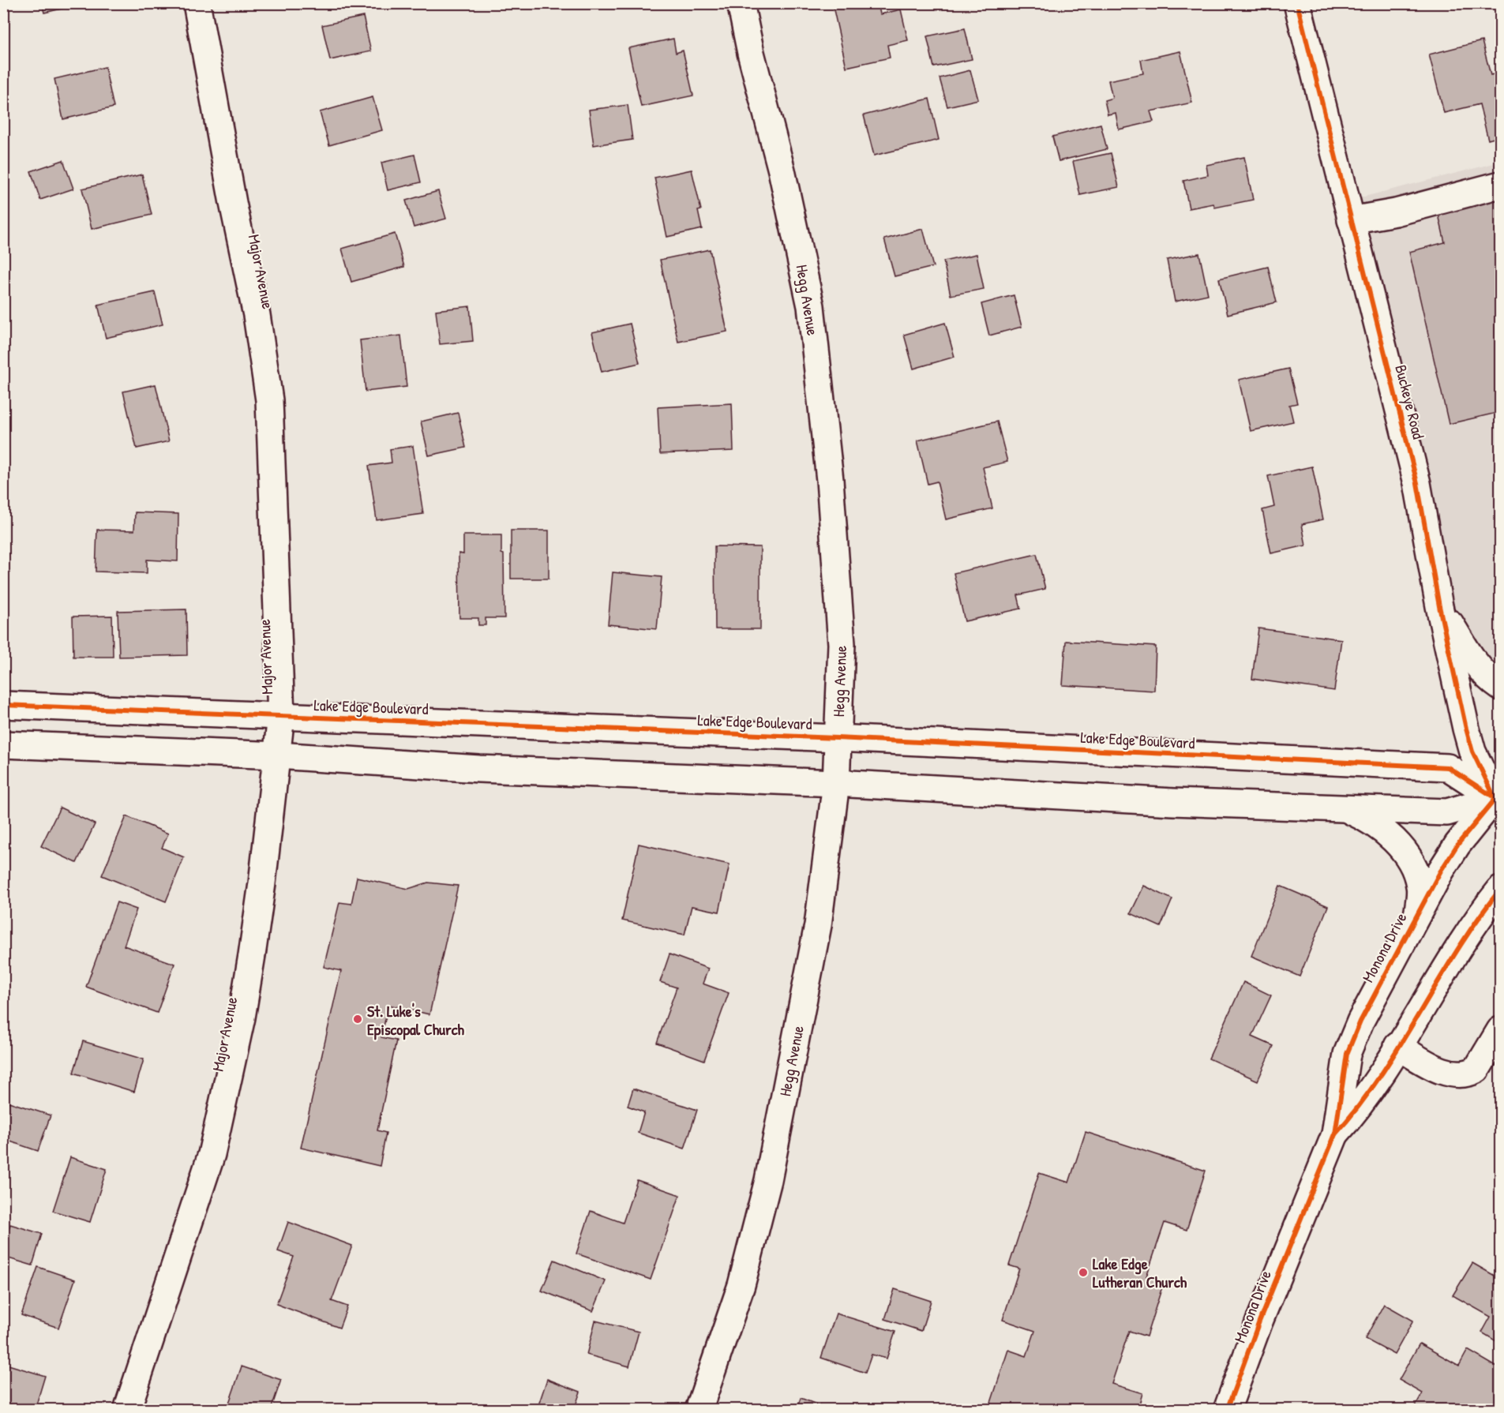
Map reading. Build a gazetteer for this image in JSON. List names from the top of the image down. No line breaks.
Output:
{"streets":{"street":["Major Avenue","Hegg Avenue","Buckeye Road","Lake Edge Boulevard","Monona Drive"]},"crossings":[["Major Avenue","Lake Edge Boulevard"],["Hegg Avenue","Lake Edge Boulevard"],["Buckeye Road","Lake Edge Boulevard"],["Buckeye Road","Monona Drive"],["Lake Edge Boulevard","Monona Drive"]],"places":["St. Luke's Episcopal Church","Lake Edge Lutheran Church"]}
